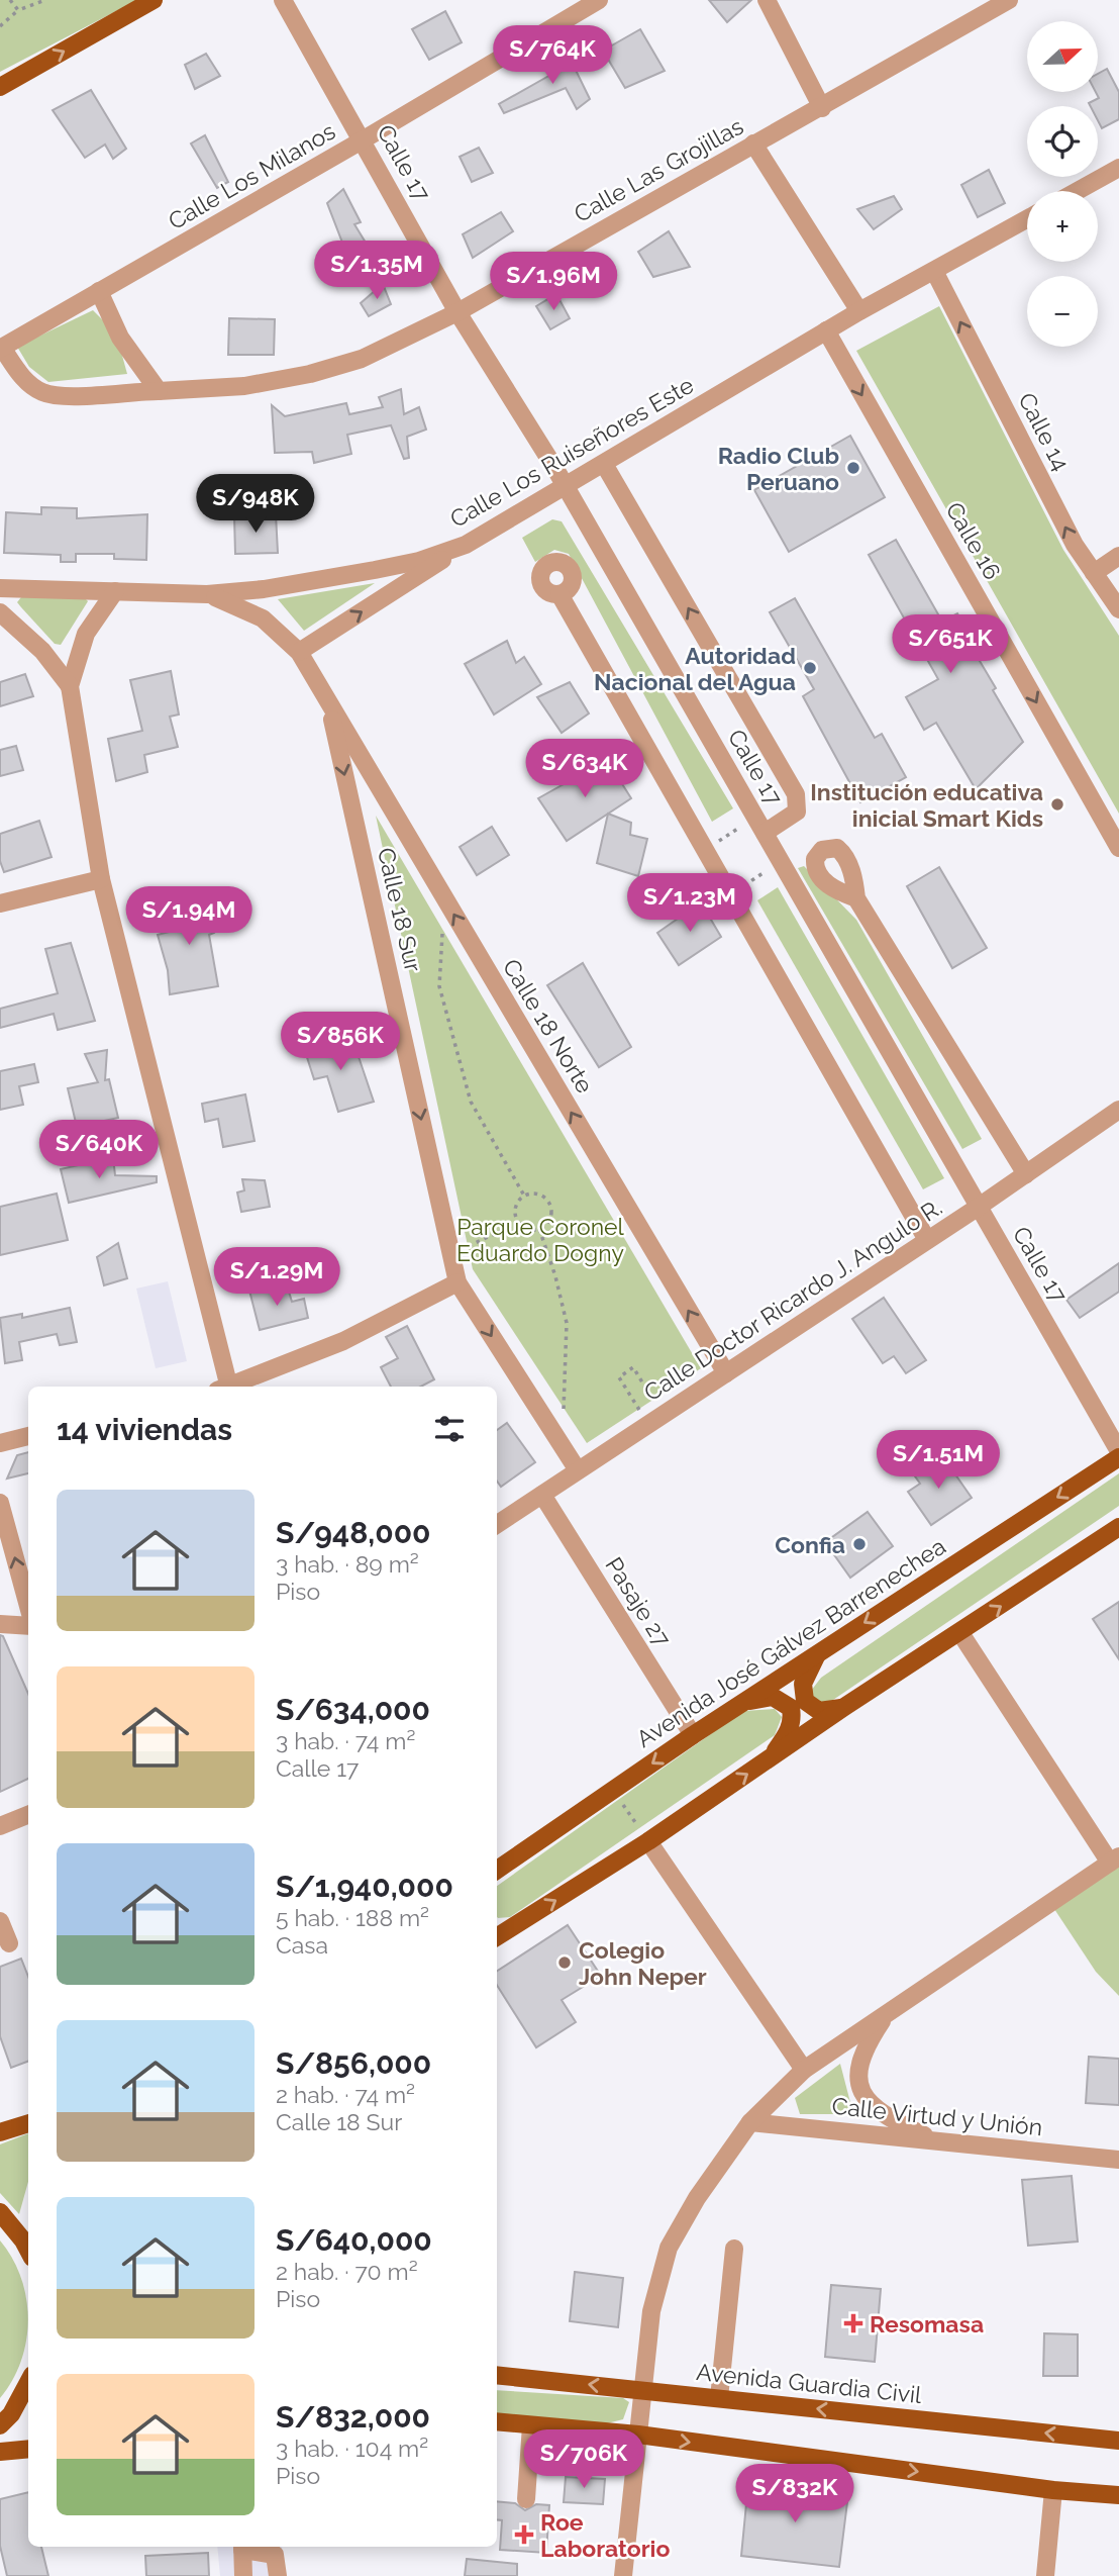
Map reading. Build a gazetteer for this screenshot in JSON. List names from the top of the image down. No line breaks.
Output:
{"streets":{"main road":["Avenida José Gálvez Barrenechea","Avenida Guardia Civil"],"street":["Calle 17","Calle Las Grojillas","Calle Los Milanos","Calle 14","Calle Los Ruiseñores Este","Calle 16","Calle 18 Sur","Calle 18 Norte","Calle Doctor Ricardo J. Angulo R.","Pasaje 27","Calle Virtud y Unión"]},"crossings":[["Calle 17","Calle Las Grojillas"],["Calle 17","Calle Los Milanos"],["Calle 17","Calle Los Ruiseñores Este"],["Calle 17","Calle Doctor Ricardo J. Angulo R."],["Calle Las Grojillas","Calle Los Milanos"],["Calle 14","Calle Los Ruiseñores Este"],["Calle Los Ruiseñores Este","Calle 16"],["Calle Los Ruiseñores Este","Calle 18 Norte"],["Calle 18 Sur","Calle 18 Norte"],["Calle 18 Sur","Calle Doctor Ricardo J. Angulo R."],["Calle 18 Norte","Calle Doctor Ricardo J. Angulo R."],["Calle Doctor Ricardo J. Angulo R.","Pasaje 27"],["Pasaje 27","Avenida José Gálvez Barrenechea"]],"one_way":["Calle 14","Calle 16","Calle 18 Sur","Calle 18 Norte"],"parks":["Parque Coronel Eduardo Dogny"],"places":{"other":["Radio Club Peruano","Autoridad Nacional del Agua","Institución educativa inicial Smart Kids","Confia","Colegio John Neper"],"health":["Resomasa","Roe Laboratorio"]},"north":"right","page":{"map_buttons":["+","−"],"price":["S/764K","S/1.35M","S/1.96M","S/948K","S/651K","S/634K","S/1.23M","S/1.94M","S/856K","S/640K","S/1.29M","S/1.51M","S/706K","S/832K"],"heading":"14 viviendas","list":[{"name":"S/948,000","note":"3 hab. · 89 m² · Piso"},{"name":"S/634,000","note":"3 hab. · 74 m² · Calle 17"},{"name":"S/1,940,000","note":"5 hab. · 188 m² · Casa"},{"name":"S/856,000","note":"2 hab. · 74 m² · Calle 18 Sur"},{"name":"S/640,000","note":"2 hab. · 70 m² · Piso"},{"name":"S/832,000","note":"3 hab. · 104 m² · Piso"}]}}
